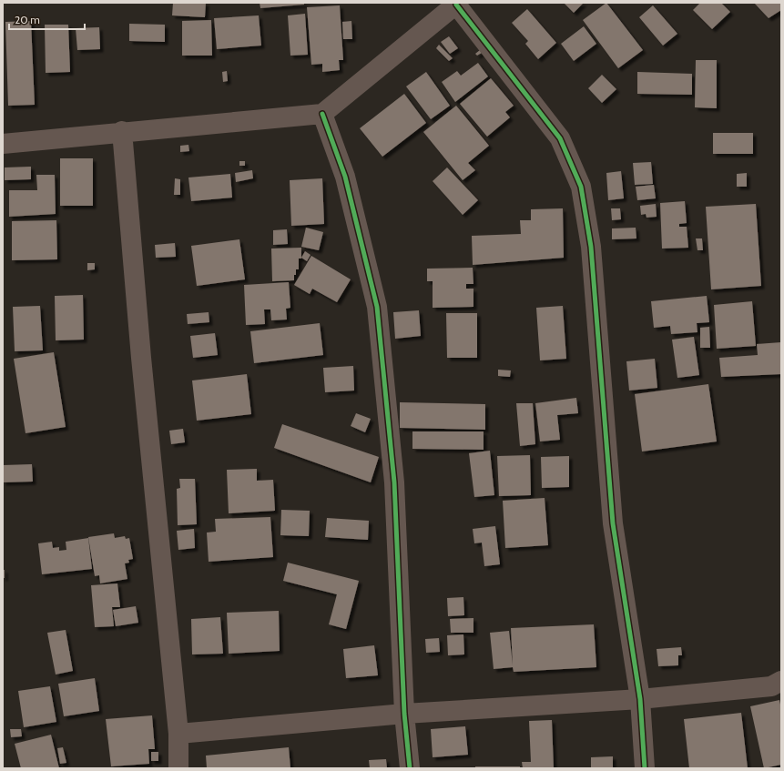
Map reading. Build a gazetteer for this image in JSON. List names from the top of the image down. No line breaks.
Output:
{"scale_bar":"20 m"}
